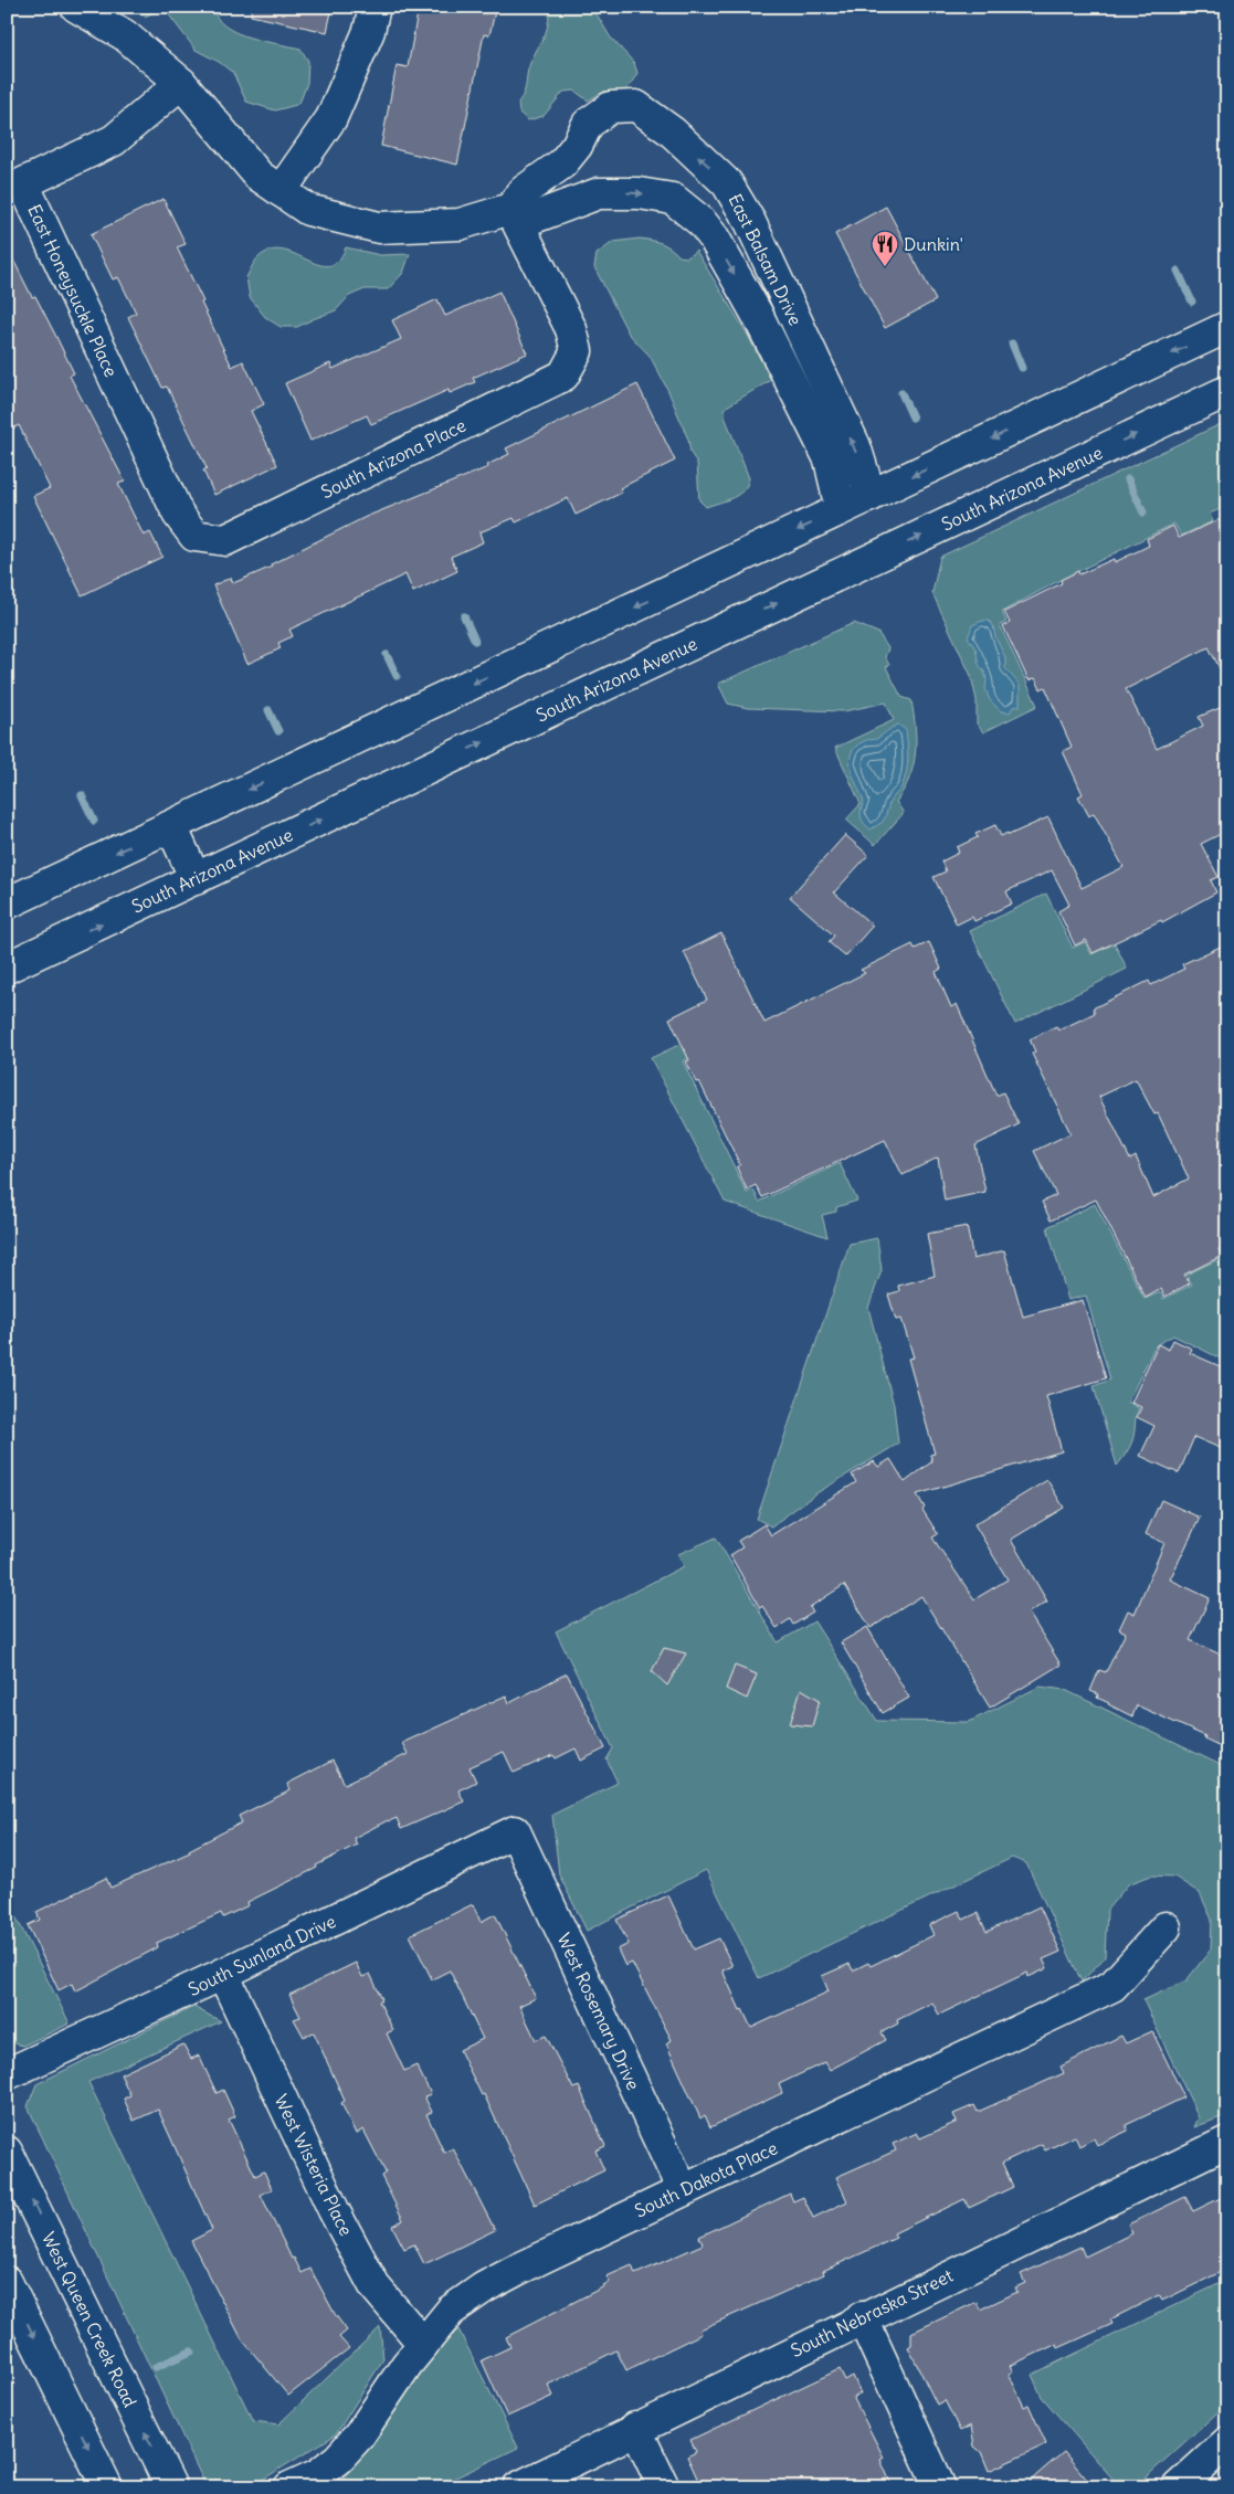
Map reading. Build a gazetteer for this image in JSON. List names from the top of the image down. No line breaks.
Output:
{"streets":{"street":["East Balsam Drive","East Honeysuckle Place","South Arizona Place","South Arizona Avenue","South Sunland Drive","West Rosemary Drive","West Wisteria Place","South Dakota Place","South Nebraska Street","West Queen Creek Road"]},"crossings":[["East Balsam Drive","South Arizona Place"],["East Honeysuckle Place","South Arizona Place"],["South Sunland Drive","West Rosemary Drive"],["South Sunland Drive","West Wisteria Place"],["West Rosemary Drive","South Dakota Place"],["West Wisteria Place","South Dakota Place"]],"places":{"restaurant":["Dunkin'"]}}
